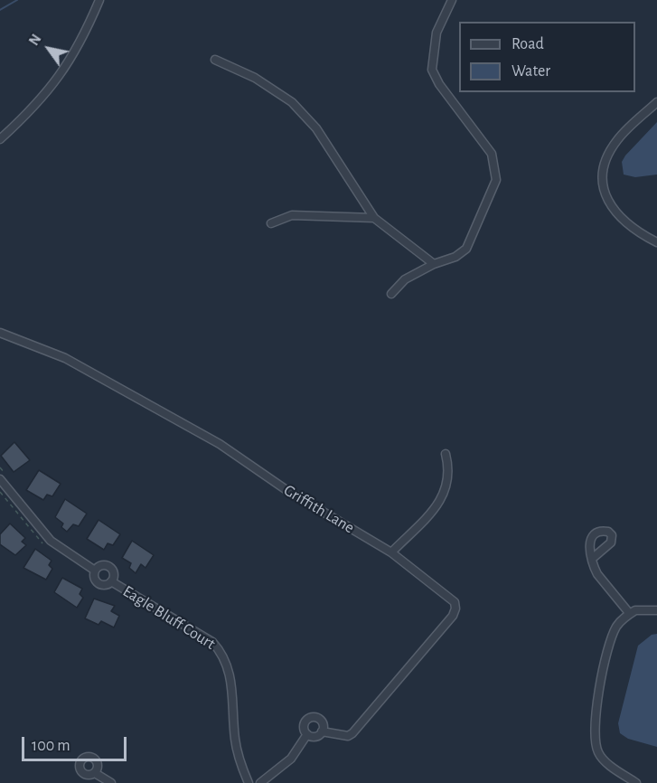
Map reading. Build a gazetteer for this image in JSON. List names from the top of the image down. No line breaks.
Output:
{"streets":{"street":["Griffith Lane","Eagle Bluff Court"]},"legend":["Road","Water"],"scale_bar":"100 m","north":"top left"}
